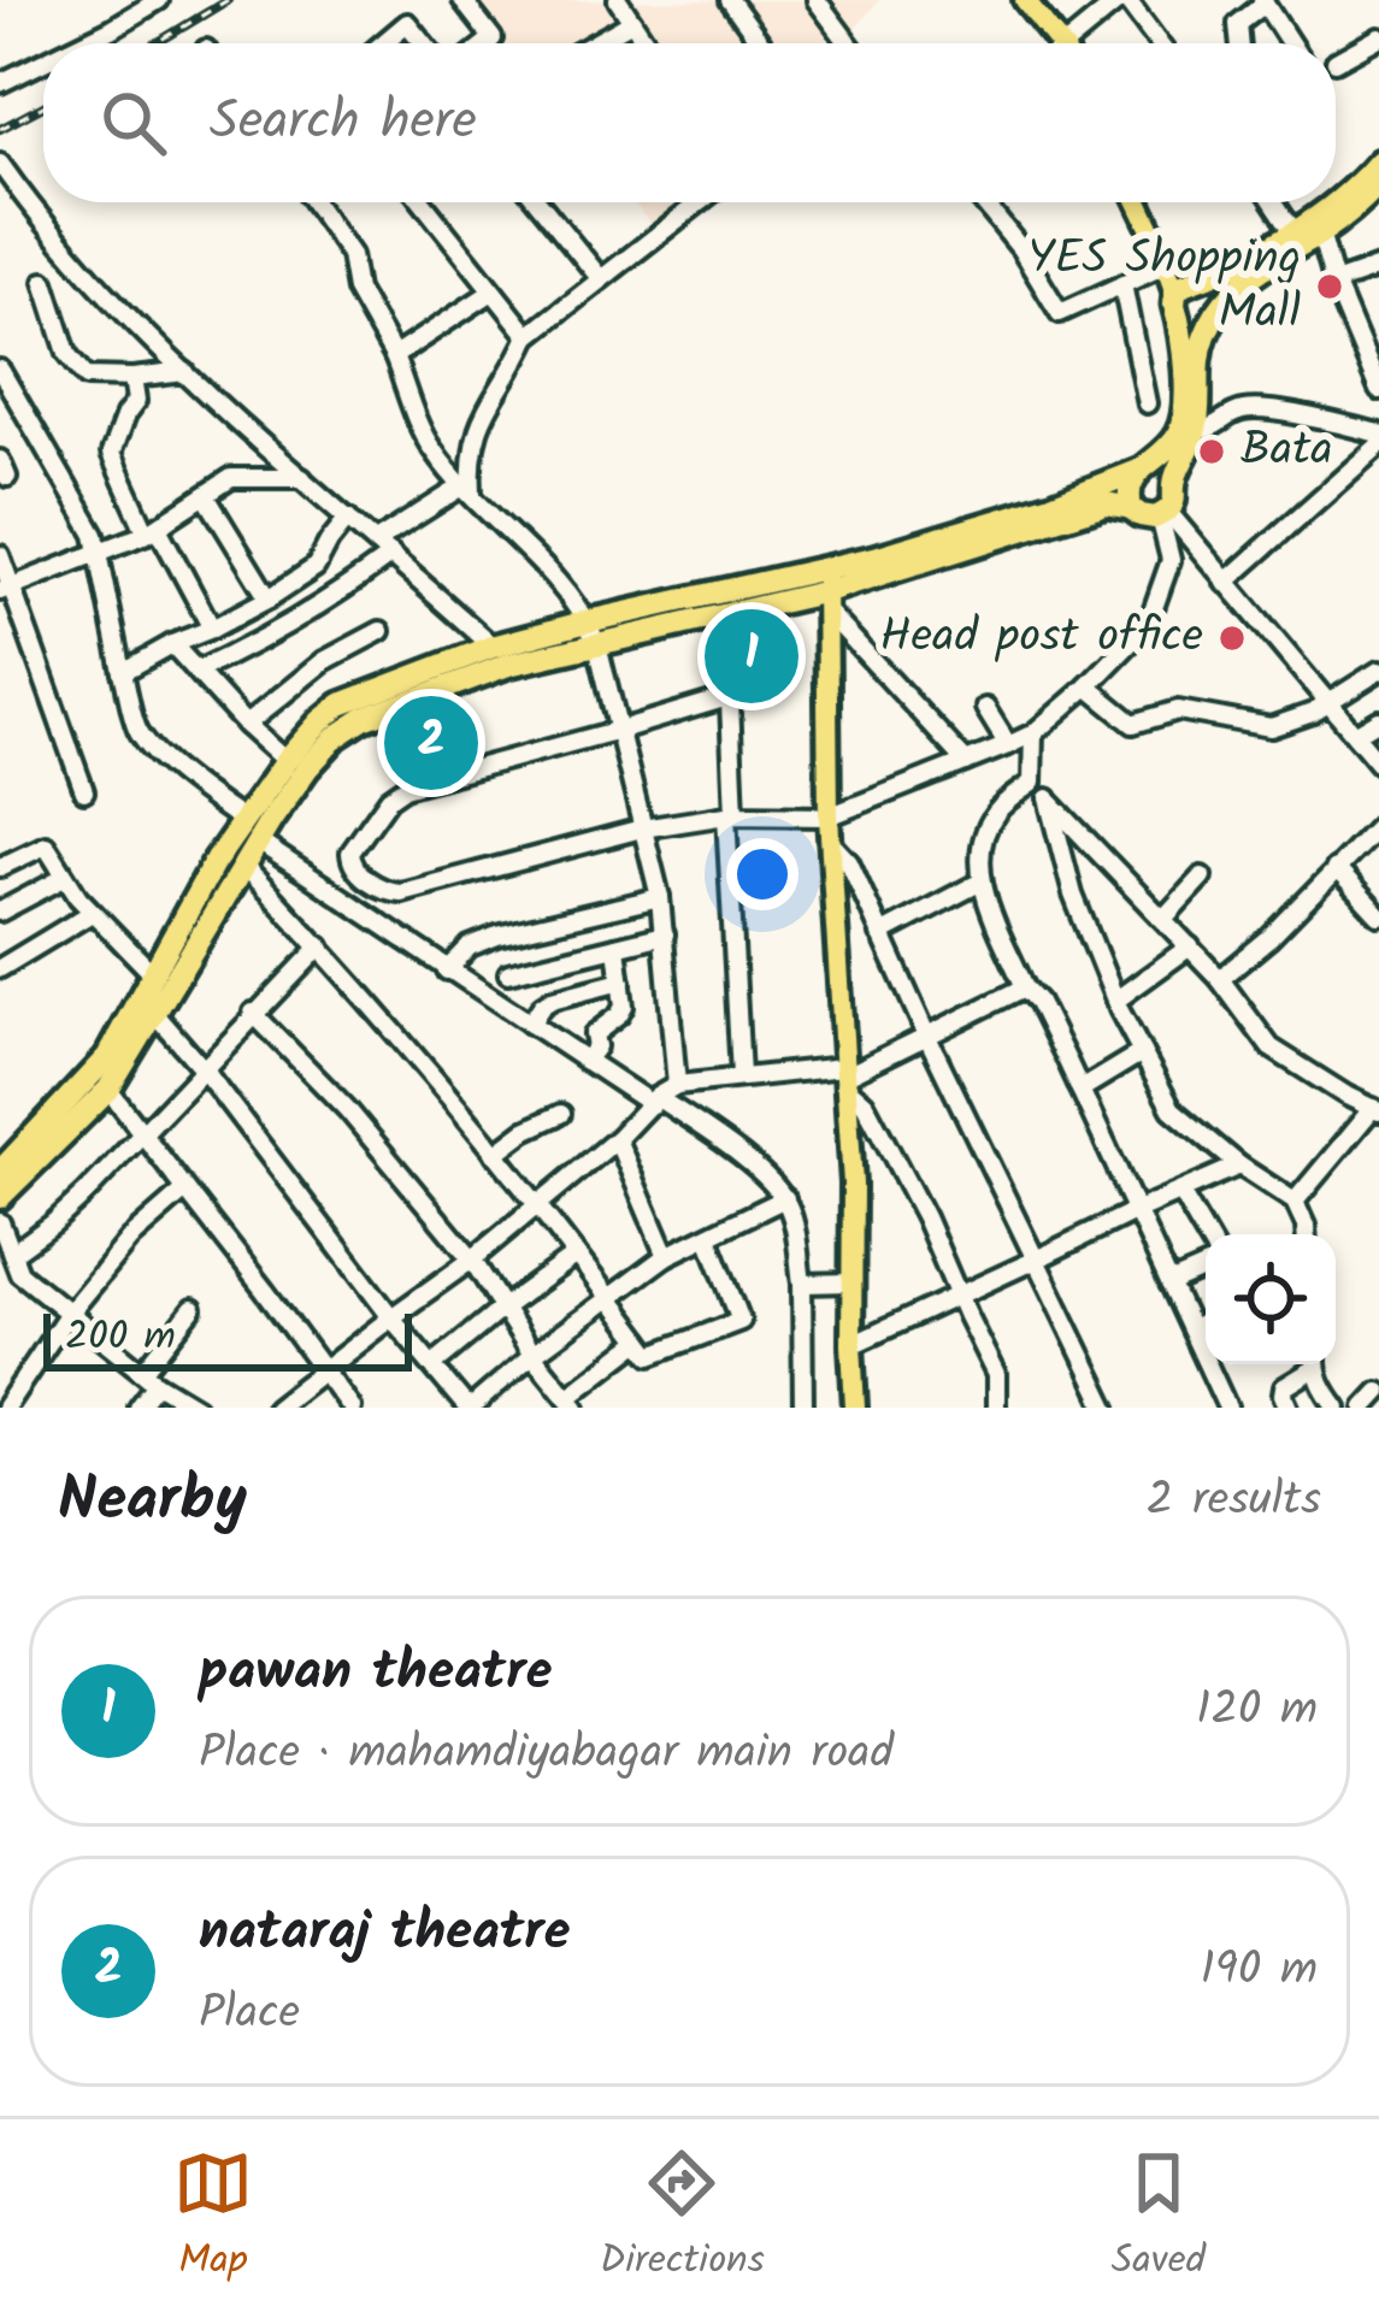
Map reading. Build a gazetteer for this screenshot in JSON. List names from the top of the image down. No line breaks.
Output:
{"places":["YES Shopping Mall","Bata","Head post office"],"scale_bar":"200 m","page":{"search":"Search here","pins":["1","2"],"scale":"200 m","heading":["Nearby","2 results"],"list":[{"mark":"1","name":"pawan theatre","note":"Place · mahamdiyabagar main road","value":"120 m"},{"mark":"2","name":"nataraj theatre","note":"Place","value":"190 m"}],"nav":["Map","Directions","Saved"]}}
